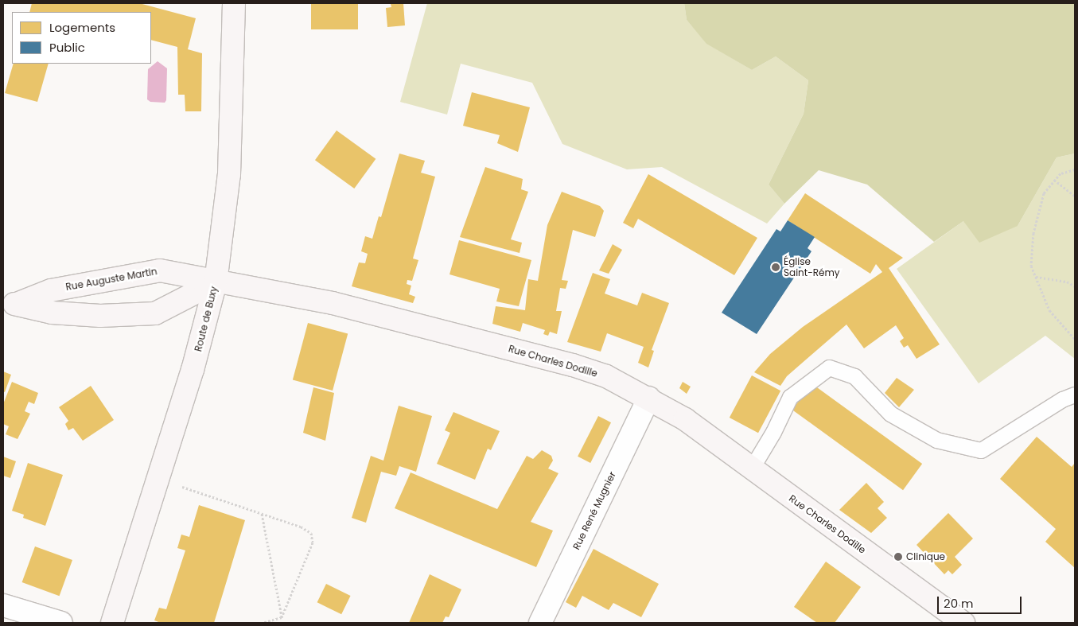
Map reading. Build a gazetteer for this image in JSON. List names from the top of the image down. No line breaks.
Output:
{"streets":{"main road":["Rue Auguste Martin","Route de Buxy","Rue Charles Dodille"],"street":["Rue René Mugnier"]},"crossings":[["Rue Auguste Martin","Route de Buxy"],["Rue Auguste Martin","Rue Charles Dodille"],["Route de Buxy","Rue Charles Dodille"],["Rue Charles Dodille","Rue René Mugnier"]],"places":["Église Saint-Rémy","Clinique"],"legend":["Logements","Public"],"scale_bar":"20 m"}
